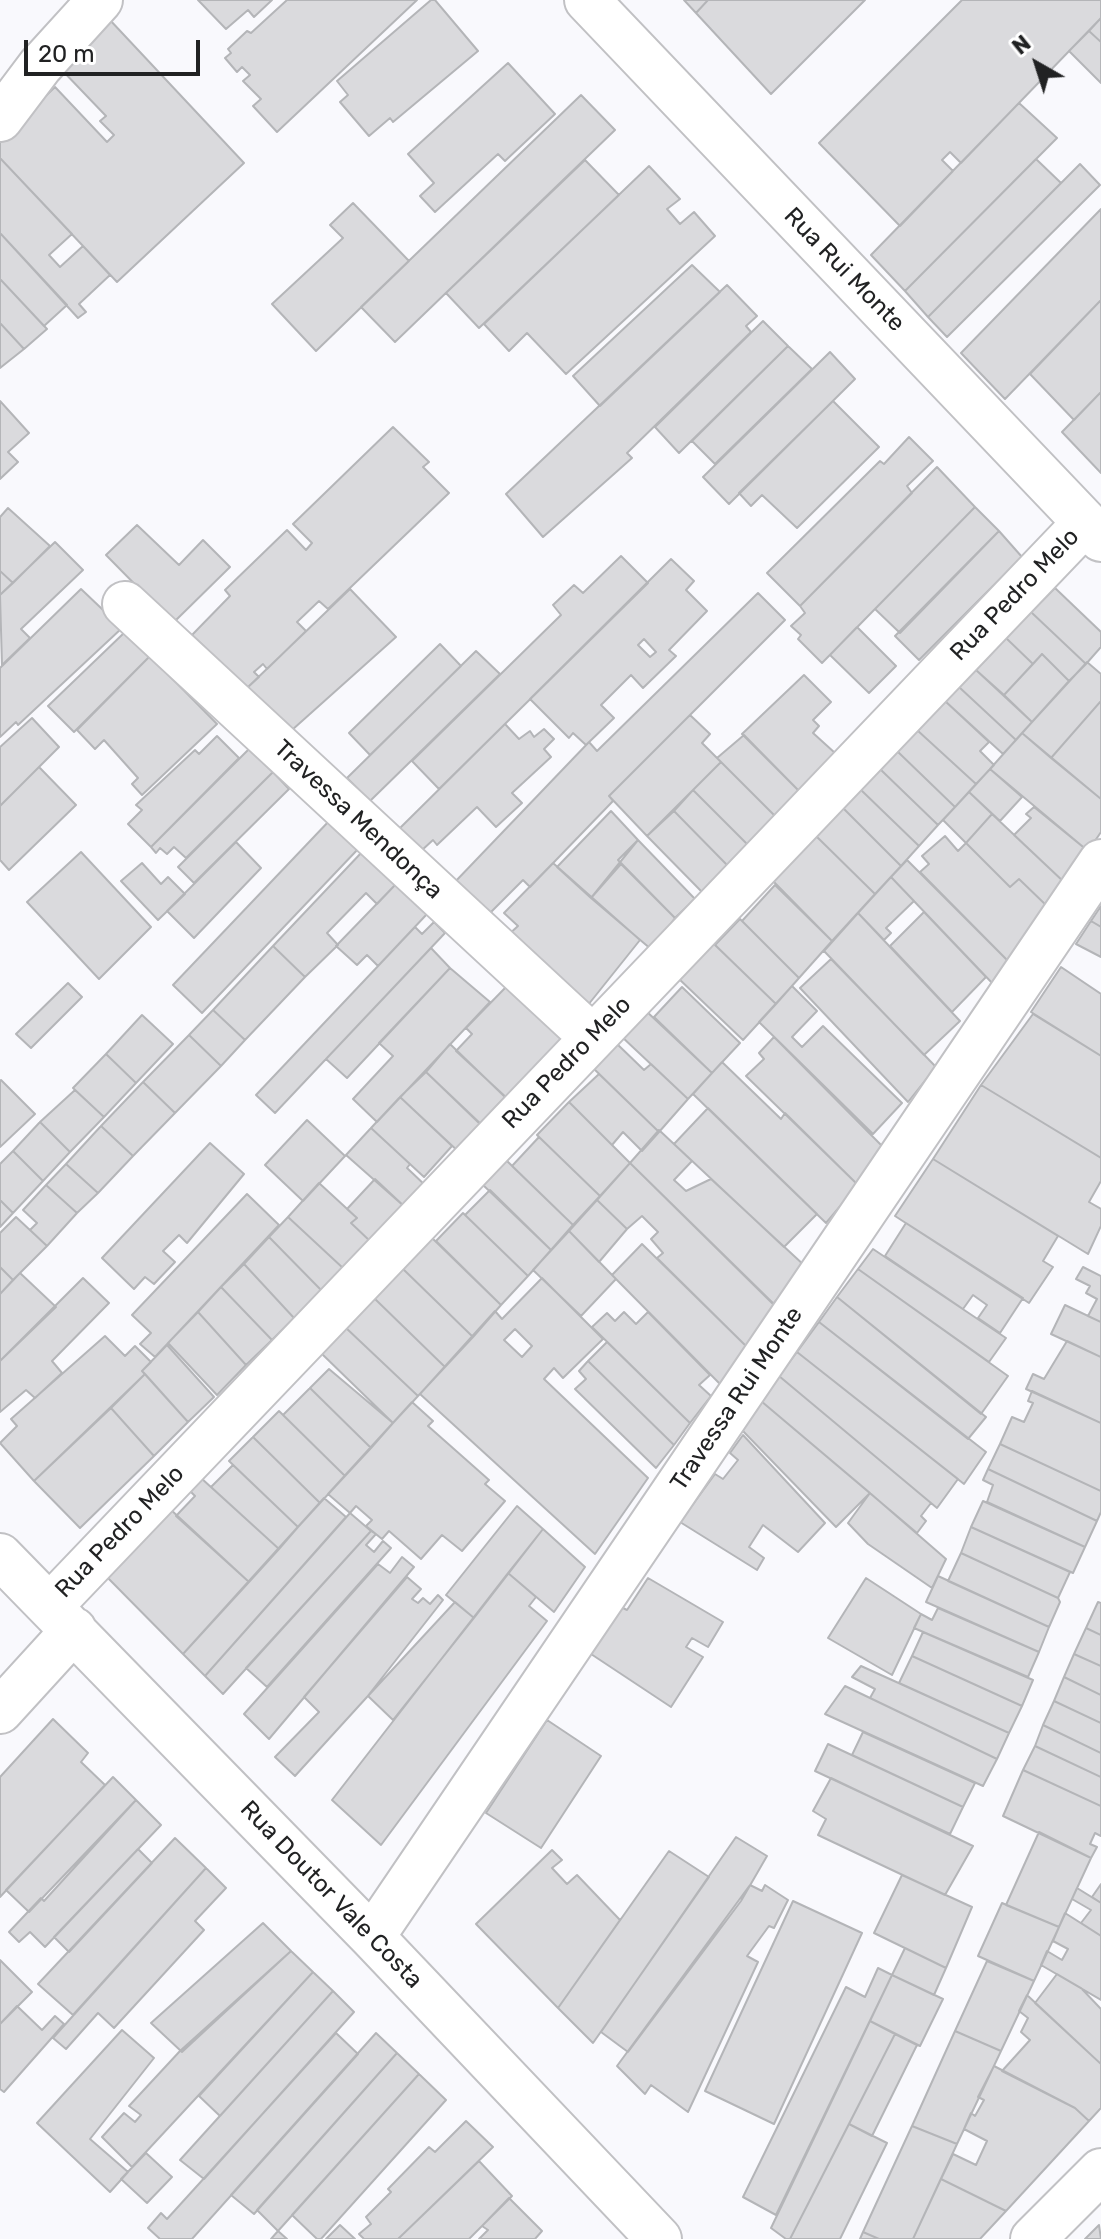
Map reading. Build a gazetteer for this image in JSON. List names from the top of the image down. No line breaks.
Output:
{"streets":{"street":["Rua Rui Monte","Rua Pedro Melo","Travessa Mendonça","Travessa Rui Monte","Rua Doutor Vale Costa"]},"crossings":[["Rua Rui Monte","Rua Pedro Melo"],["Rua Pedro Melo","Travessa Mendonça"],["Rua Pedro Melo","Rua Doutor Vale Costa"],["Travessa Rui Monte","Rua Doutor Vale Costa"]],"scale_bar":"20 m","north":"top left"}
